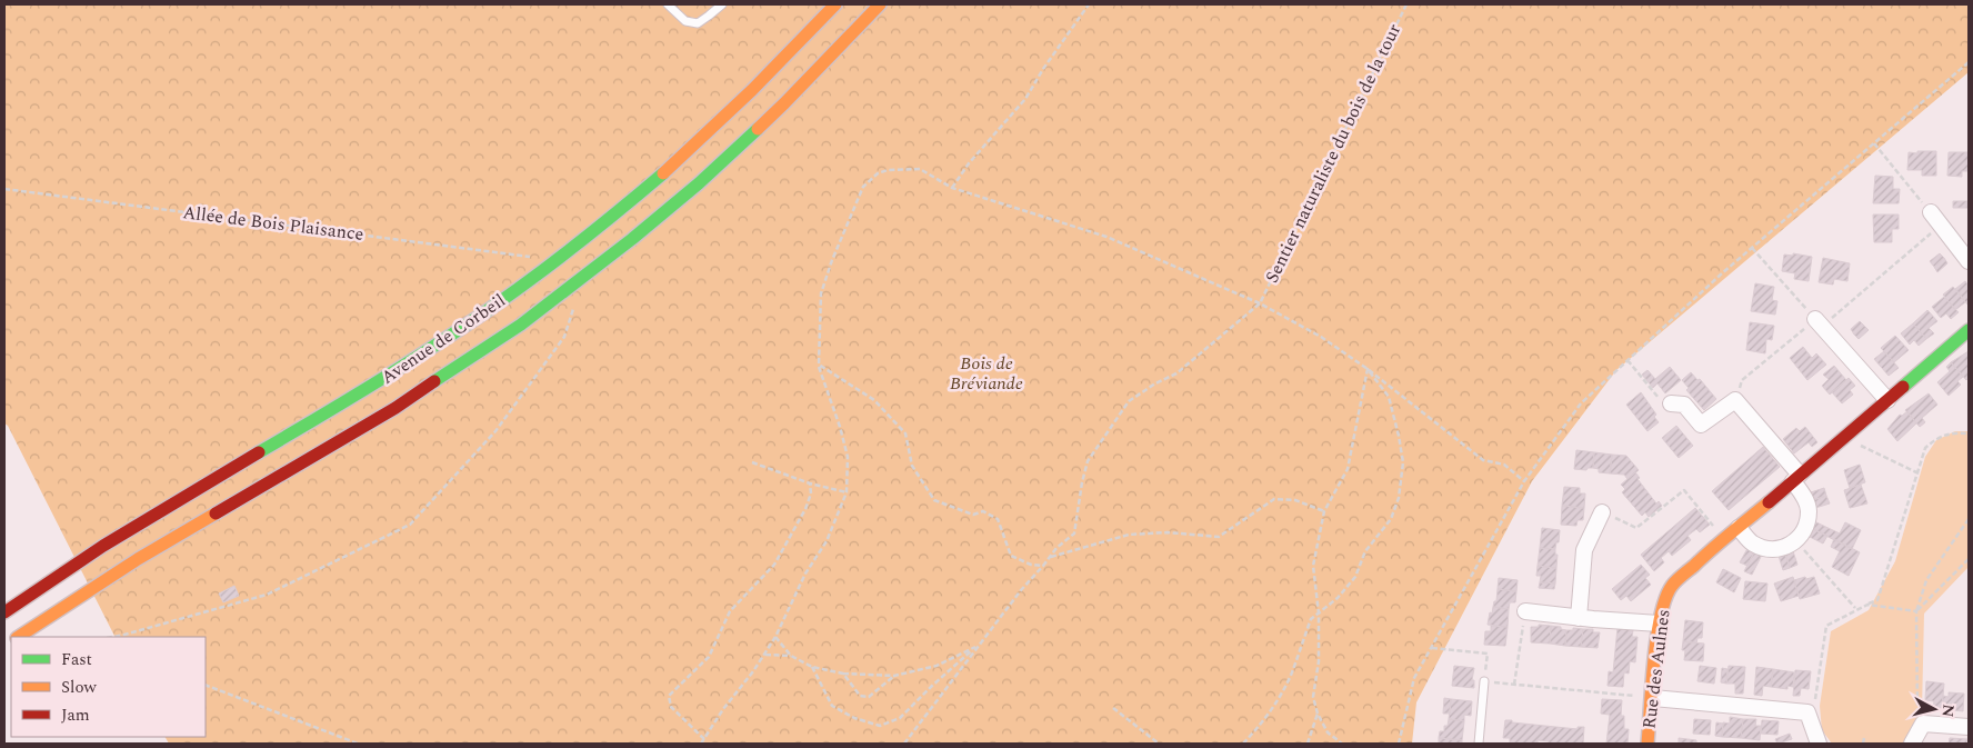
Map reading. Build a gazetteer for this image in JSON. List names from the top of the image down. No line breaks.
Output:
{"streets":{"main road":["Avenue de Corbeil","Rue des Aulnes"],"path":["Sentier naturaliste du bois de la tour","Allée de Bois Plaisance"]},"parks":["Bois de Bréviande"],"legend":["Fast","Slow","Jam"],"north":"right"}
